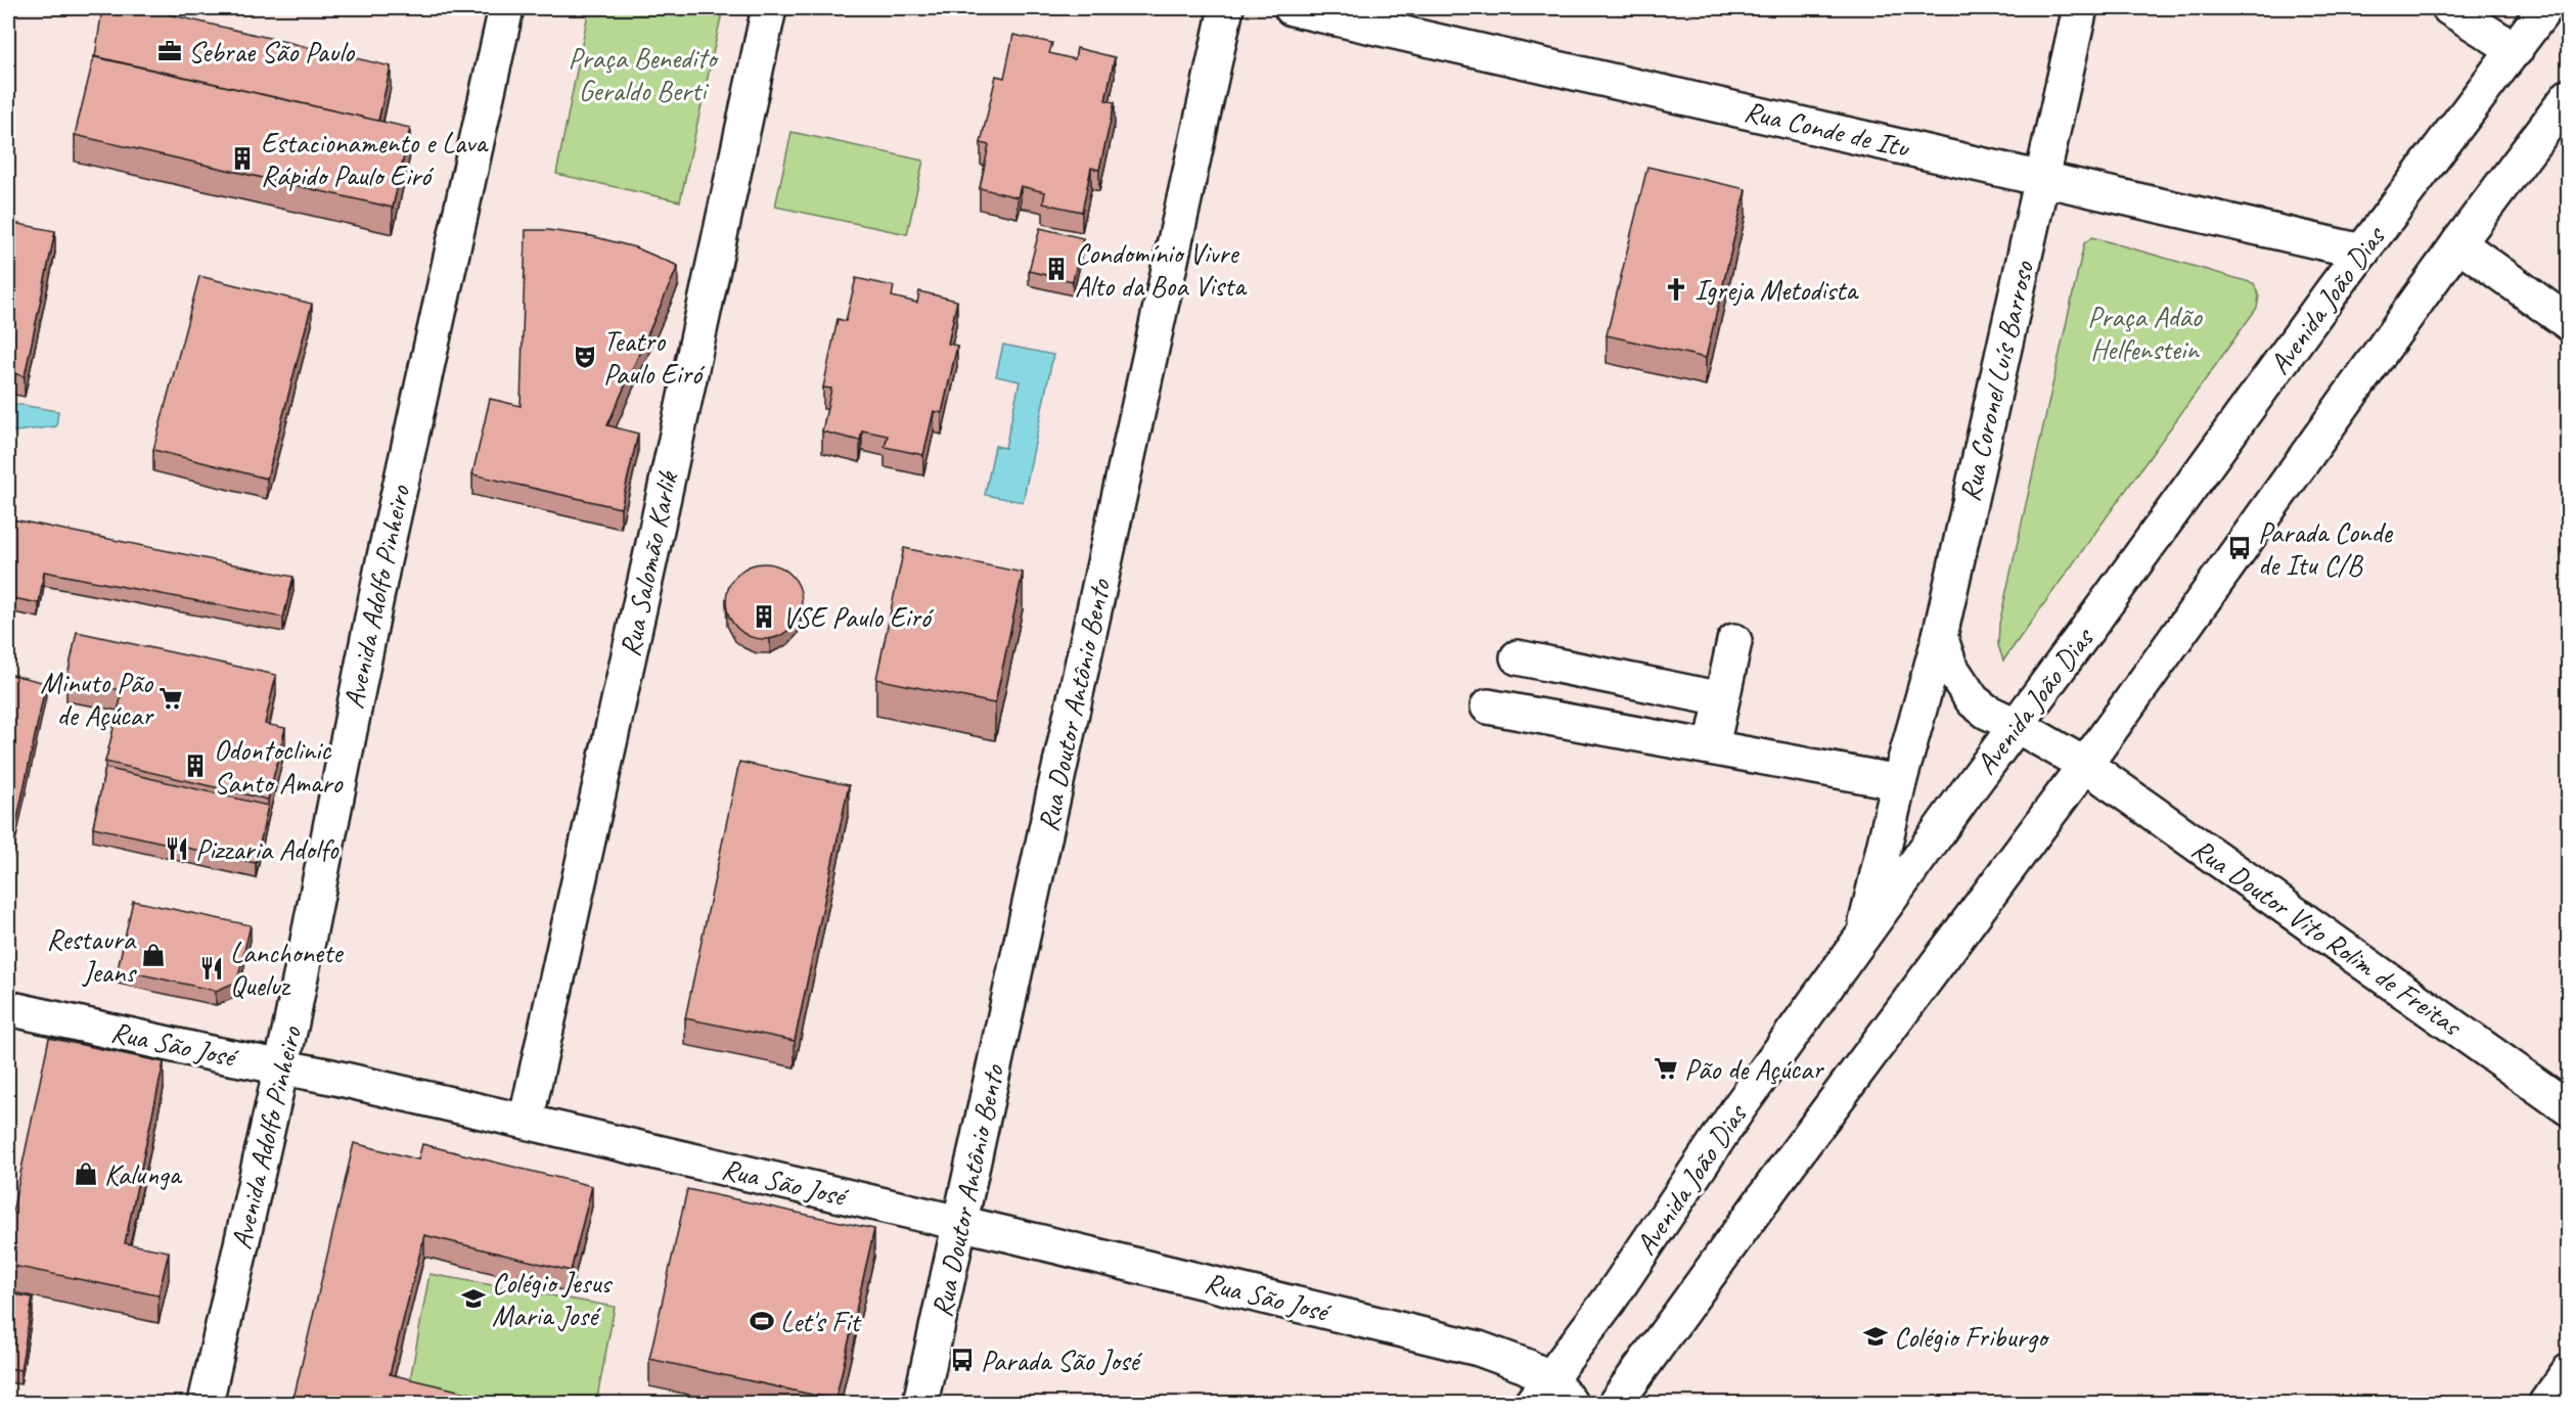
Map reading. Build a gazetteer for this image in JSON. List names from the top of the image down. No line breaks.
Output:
{"streets":{"street":["Rua Conde de Itu","Avenida João Dias","Rua Coronel Luís Barroso","Rua Salomão Karlik","Avenida Adolfo Pinheiro","Rua Doutor Antônio Bento","Rua Doutor Vito Rolim de Freitas","Rua São José"]},"crossings":[["Rua Conde de Itu","Avenida João Dias"],["Rua Conde de Itu","Rua Coronel Luís Barroso"],["Avenida João Dias","Rua Coronel Luís Barroso"],["Avenida João Dias","Rua Doutor Vito Rolim de Freitas"],["Avenida João Dias","Rua São José"],["Rua Salomão Karlik","Rua São José"],["Avenida Adolfo Pinheiro","Rua São José"],["Rua Doutor Antônio Bento","Rua São José"]],"parks":["Praça Benedito Geraldo Berti","Praça Adão Helfenstein"],"places":{"office":["Sebrae São Paulo"],"building":["Estacionamento e Lava Rápido Paulo Eiró","Condomínio Vivre Alto da Boa Vista","VSE Paulo Eiró","Odontoclinic Santo Amaro"],"church":["Igreja Metodista"],"theatre":["Teatro Paulo Eiró"],"bus stop":["Parada Conde de Itu C/B","Parada São José"],"supermarket":["Minuto Pão de Açúcar","Pão de Açúcar"],"restaurant":["Pizzaria Adolfo","Lanchonete Queluz"],"shop":["Restaura Jeans","Kalunga"],"school or university":["Colégio Jesus Maria José","Colégio Friburgo"],"sports":["Let's Fit"]}}
